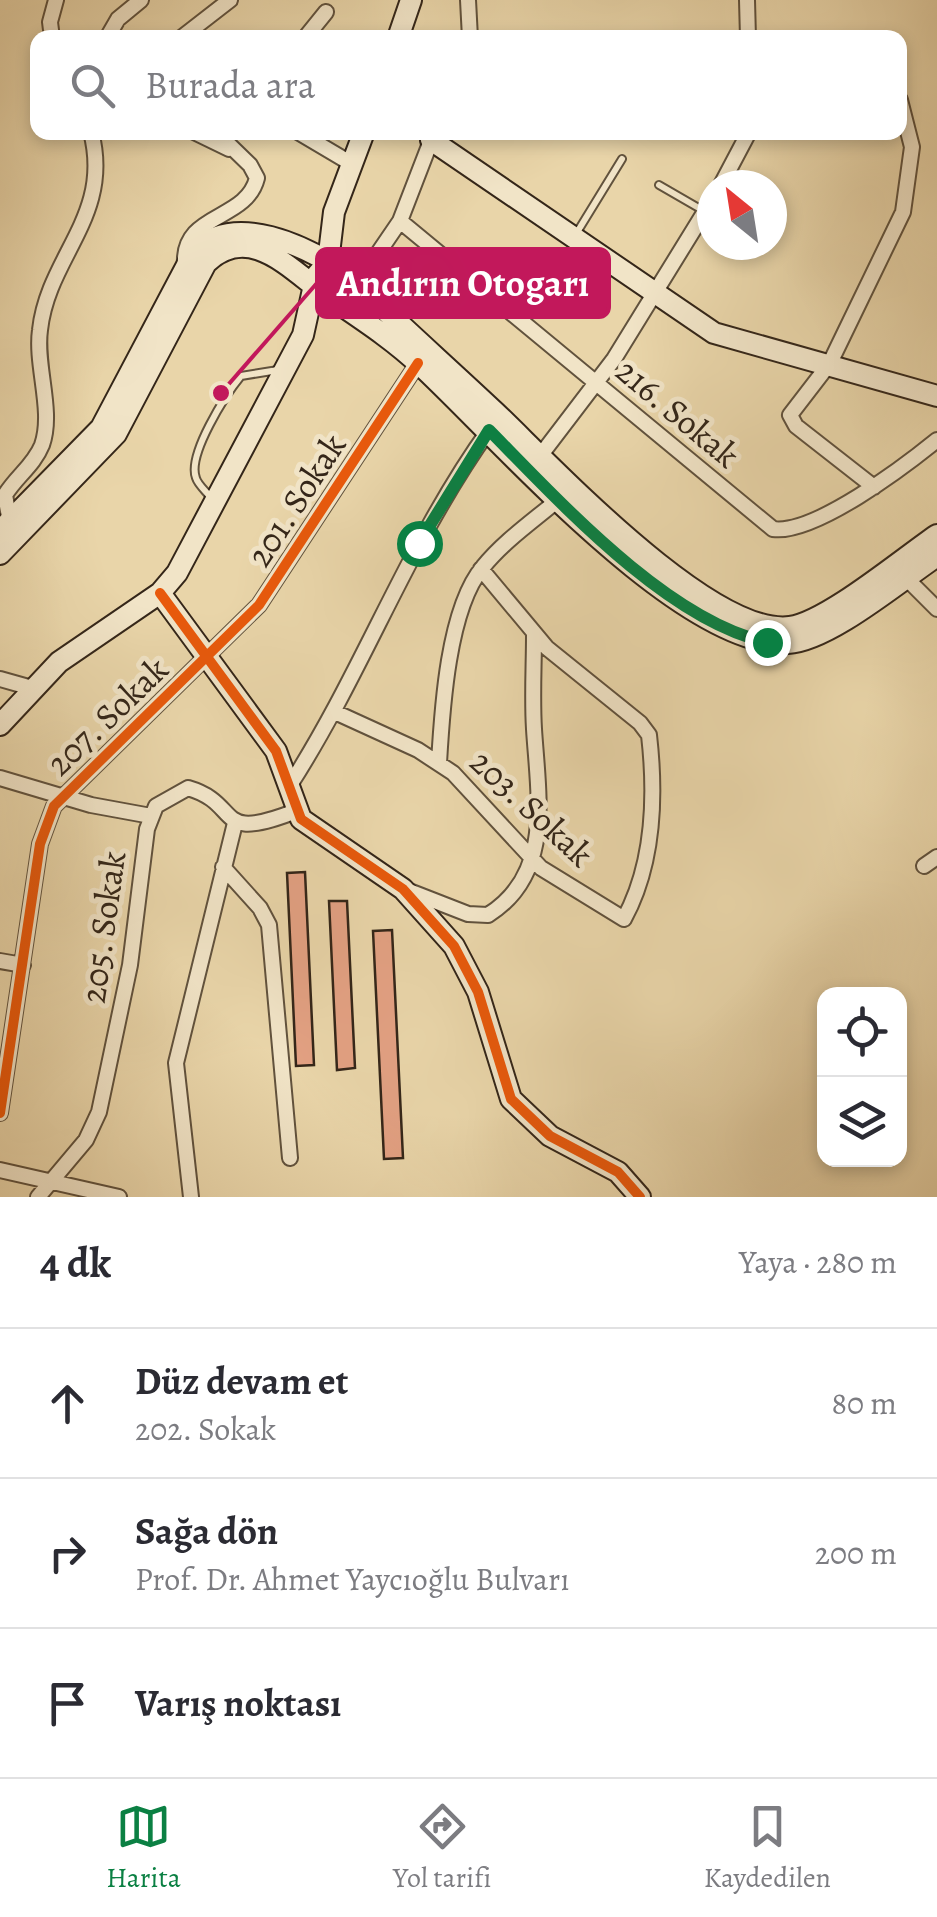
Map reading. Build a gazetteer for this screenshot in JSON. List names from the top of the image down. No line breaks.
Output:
{"streets":{"street":["216. Sokak","201. Sokak","207. Sokak","203. Sokak","205. Sokak"]},"crossings":[["201. Sokak","207. Sokak"]],"places":["Andırın Otogarı"],"north":"top left","page":{"search":"Burada ara","heading":["4 dk","Yaya · 280 m"],"list":[["Düz devam et","202. Sokak","80 m"],["Sağa dön","Prof. Dr. Ahmet Yaycıoğlu Bulvarı","200 m"],"Varış noktası"],"nav":["Harita","Yol tarifi","Kaydedilen"]}}
